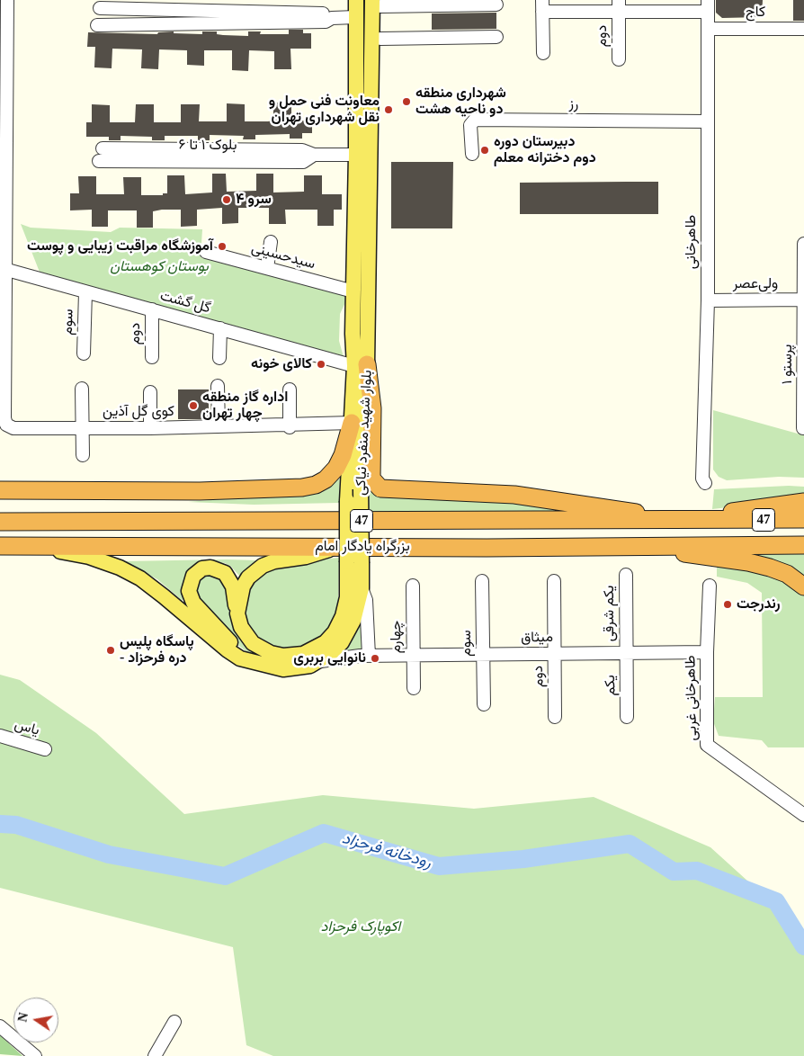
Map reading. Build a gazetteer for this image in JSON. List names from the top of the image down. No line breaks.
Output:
{"streets":{"highway":["47","بزرگراه یادگار امام"],"main road":["بلوار شهید منفرد نیاکی"],"street":["کاج","دوم","رز","بلوک ۱ تا ۶","طاهرخانی","سیدحسینی","ولی‌عصر","گل گشت","سوم","پرستو ۱","کوی گل آذین","یکم شرقی","چهارم","میثاق","یکم","طاهرخانی غربی","یاس"]},"crossings":[["کاج","طاهرخانی"],["دوم","گل گشت"],["دوم","میثاق"],["رز","طاهرخانی"],["طاهرخانی","ولی‌عصر"],["سیدحسینی","بلوار شهید منفرد نیاکی"],["ولی‌عصر","پرستو ۱"],["گل گشت","سوم"],["گل گشت","کوی گل آذین"],["گل گشت","بلوار شهید منفرد نیاکی"],["سوم","میثاق"],["کوی گل آذین","بلوار شهید منفرد نیاکی"],["بلوار شهید منفرد نیاکی","بزرگراه یادگار امام"],["بلوار شهید منفرد نیاکی","میثاق"],["یکم شرقی","میثاق"],["یکم شرقی","یکم"],["چهارم","میثاق"],["میثاق","یکم"],["میثاق","طاهرخانی غربی"]],"water":["رودخانه فرحزاد"],"parks":["بوستان کوهستان","اکوپارک فرحزاد"],"places":["شهرداری منطقه دو ناحیه هشت","معاونت فنی حمل و نقل شهرداری تهران","دبیرستان دوره دوم دخترانه معلم","سرو ۴","آموزشگاه مراقبت زیبایی و پوست","کالای خونه","اداره گاز منطقه چهار تهران","رندرجت","پاسگاه پلیس - دره فرحزاد","نانوایی بربری"],"north":"left"}
